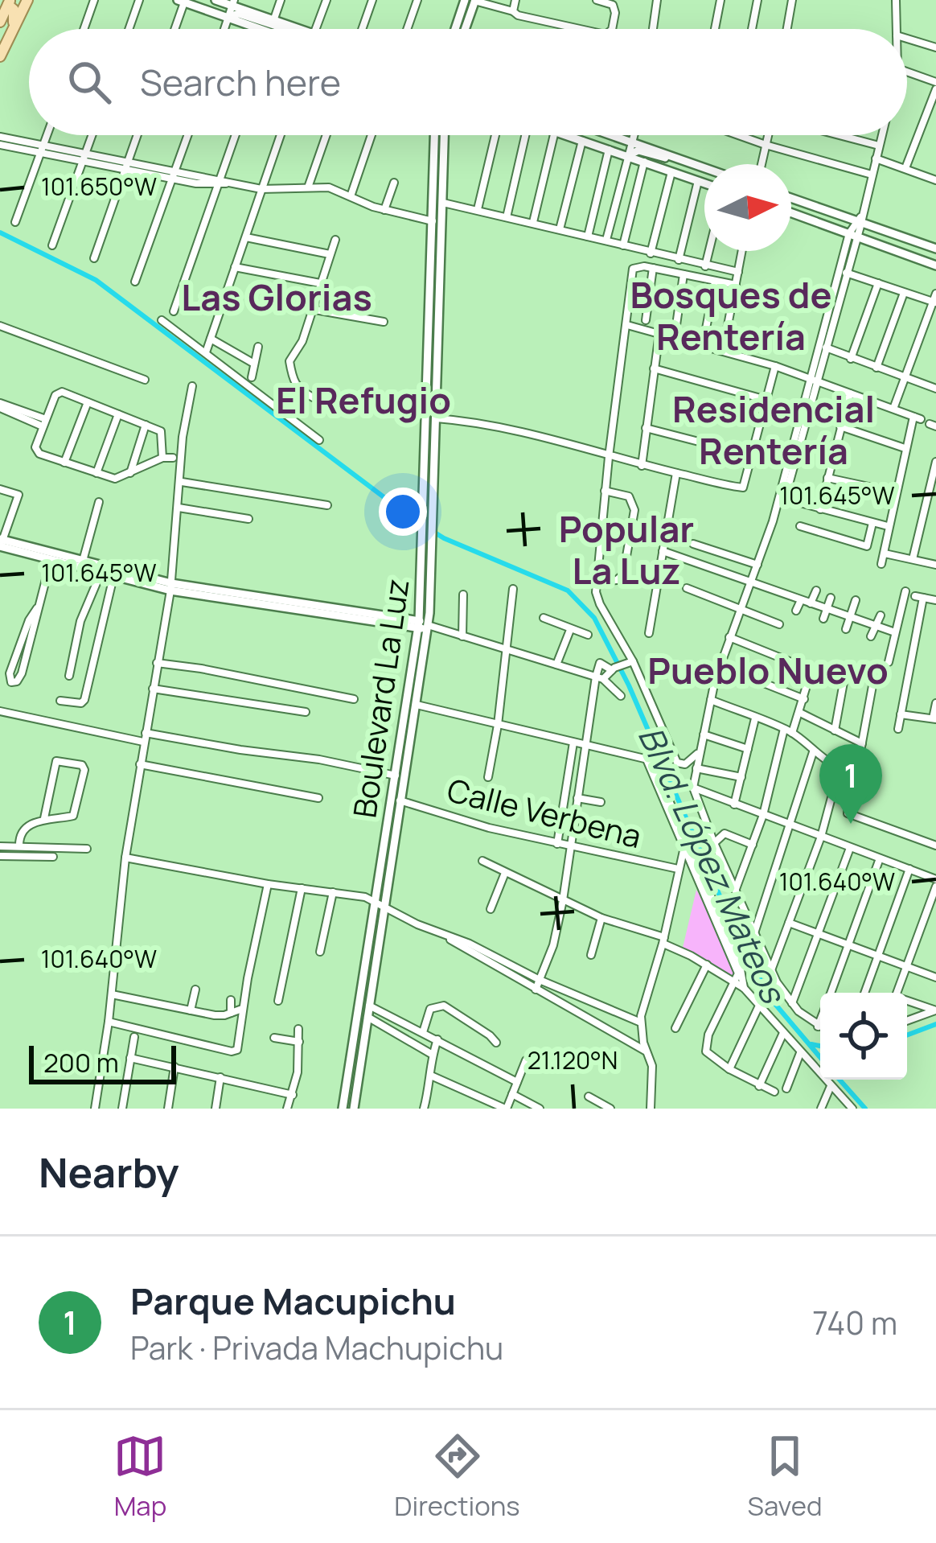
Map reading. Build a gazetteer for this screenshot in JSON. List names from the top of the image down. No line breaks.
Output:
{"streets":{"main road":["Boulevard La Luz"],"street":["Calle Verbena"]},"crossings":[["Boulevard La Luz","Calle Verbena"]],"districts":["Bosques de Rentería","Las Glorias","El Refugio","Residencial Rentería","Popular La Luz","Pueblo Nuevo"],"water":["Blvd. López Mateos"],"scale_bar":"200 m","north":"right","page":{"search":"Search here","pins":"1","scale":"200 m","heading":"Nearby","list":[{"mark":"1","name":"Parque Macupichu","note":"Park · Privada Machupichu","value":"740 m"}],"nav":["Map","Directions","Saved"]},"coordinates":["101.650°W","101.645°W","101.640°W","21.120°N"]}
